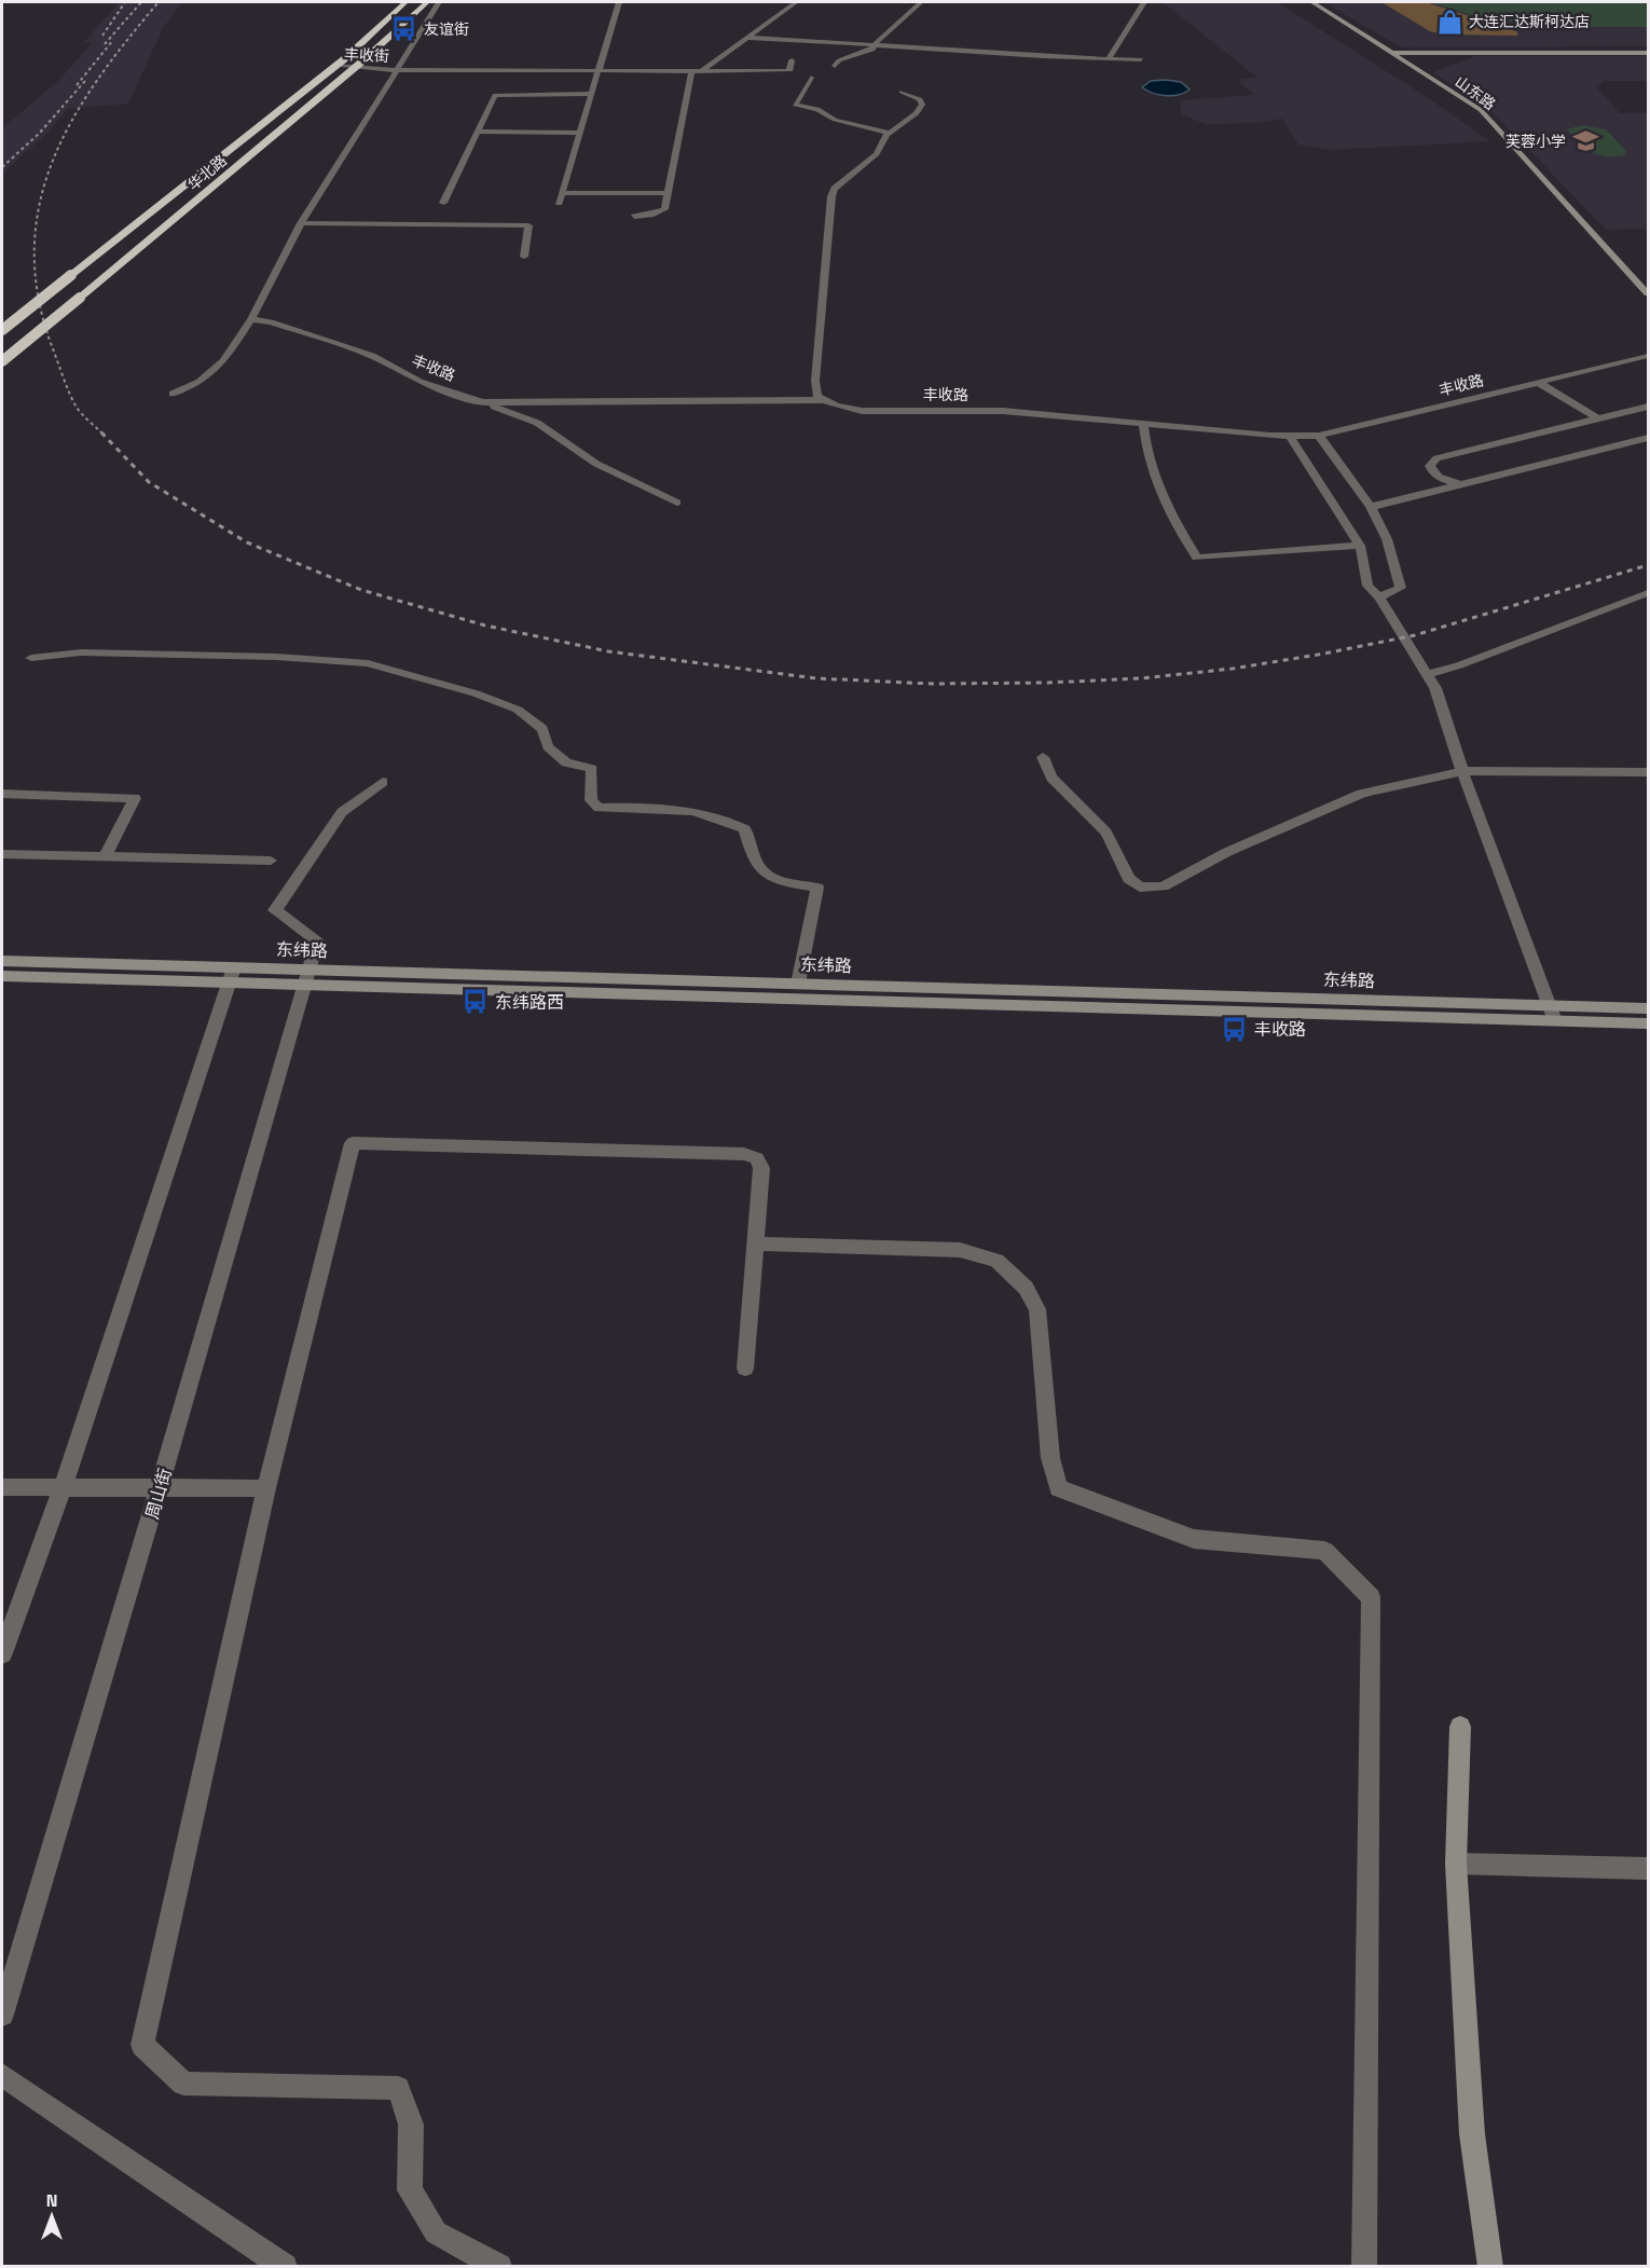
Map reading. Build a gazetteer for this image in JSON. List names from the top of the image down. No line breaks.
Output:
{"streets":{"highway":["华北路"],"main road":["山东路","东纬路"],"street":["丰收街","丰收路","周山街"]},"crossings":[["丰收街","华北路"],["东纬路","周山街"]],"places":{"shop":["大连汇达斯柯达店"],"bus stop":["友谊街","东纬路西","丰收路"],"school or university":["芙蓉小学"]},"north":"top"}
